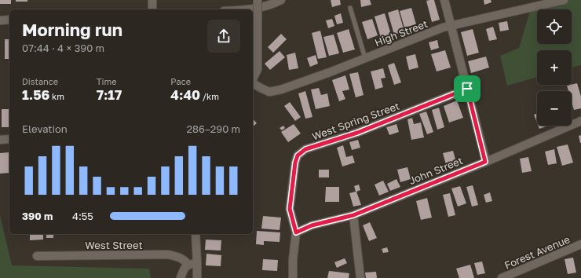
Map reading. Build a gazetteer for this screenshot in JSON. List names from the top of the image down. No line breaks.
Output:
{"streets":{"street":["High Street","West Spring Street","John Street","West Street","Forest Avenue"]},"crossings":[["West Spring Street","John Street"]],"page":{"map_buttons":["+","−"],"heading":["Morning run","07:44 · 4 × 390 m"],"stats":[["Distance","1.56 km"],["Time","7:17"],["Pace","4:40 /km"]],"chart":["Elevation","286–290 m"],"list":[{"name":"390 m","note":"4:55"}]}}
